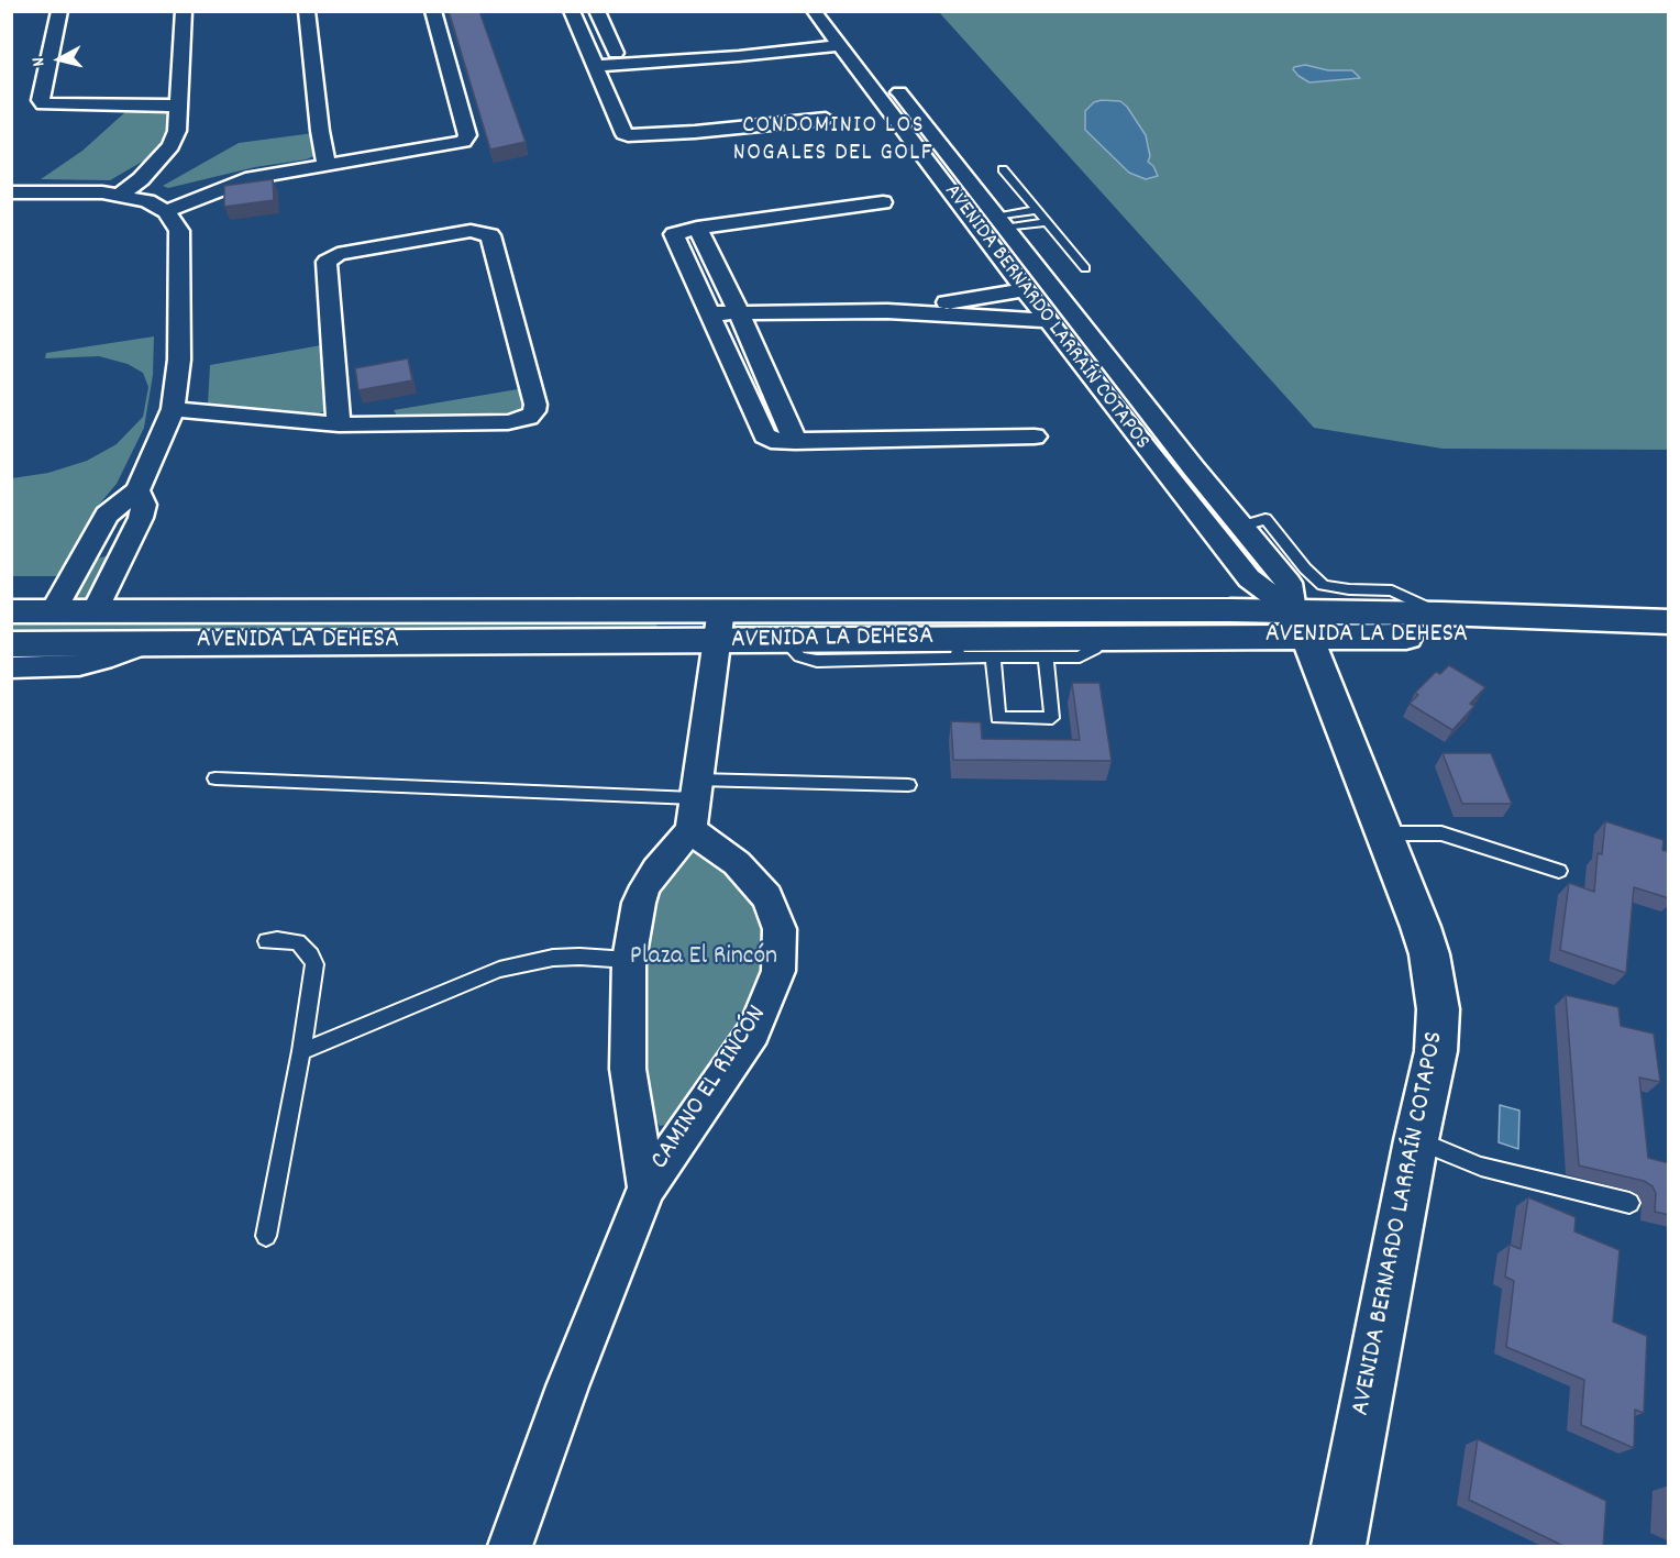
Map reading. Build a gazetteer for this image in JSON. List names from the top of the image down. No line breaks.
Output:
{"streets":{"street":["AVENIDA BERNARDO LARRAÍN COTAPOS","AVENIDA LA DEHESA","CAMINO EL RINCÓN"]},"crossings":[["AVENIDA BERNARDO LARRAÍN COTAPOS","AVENIDA LA DEHESA"]],"districts":["CONDOMINIO LOS NOGALES DEL GOLF"],"parks":["Plaza El Rincón"],"north":"left"}
